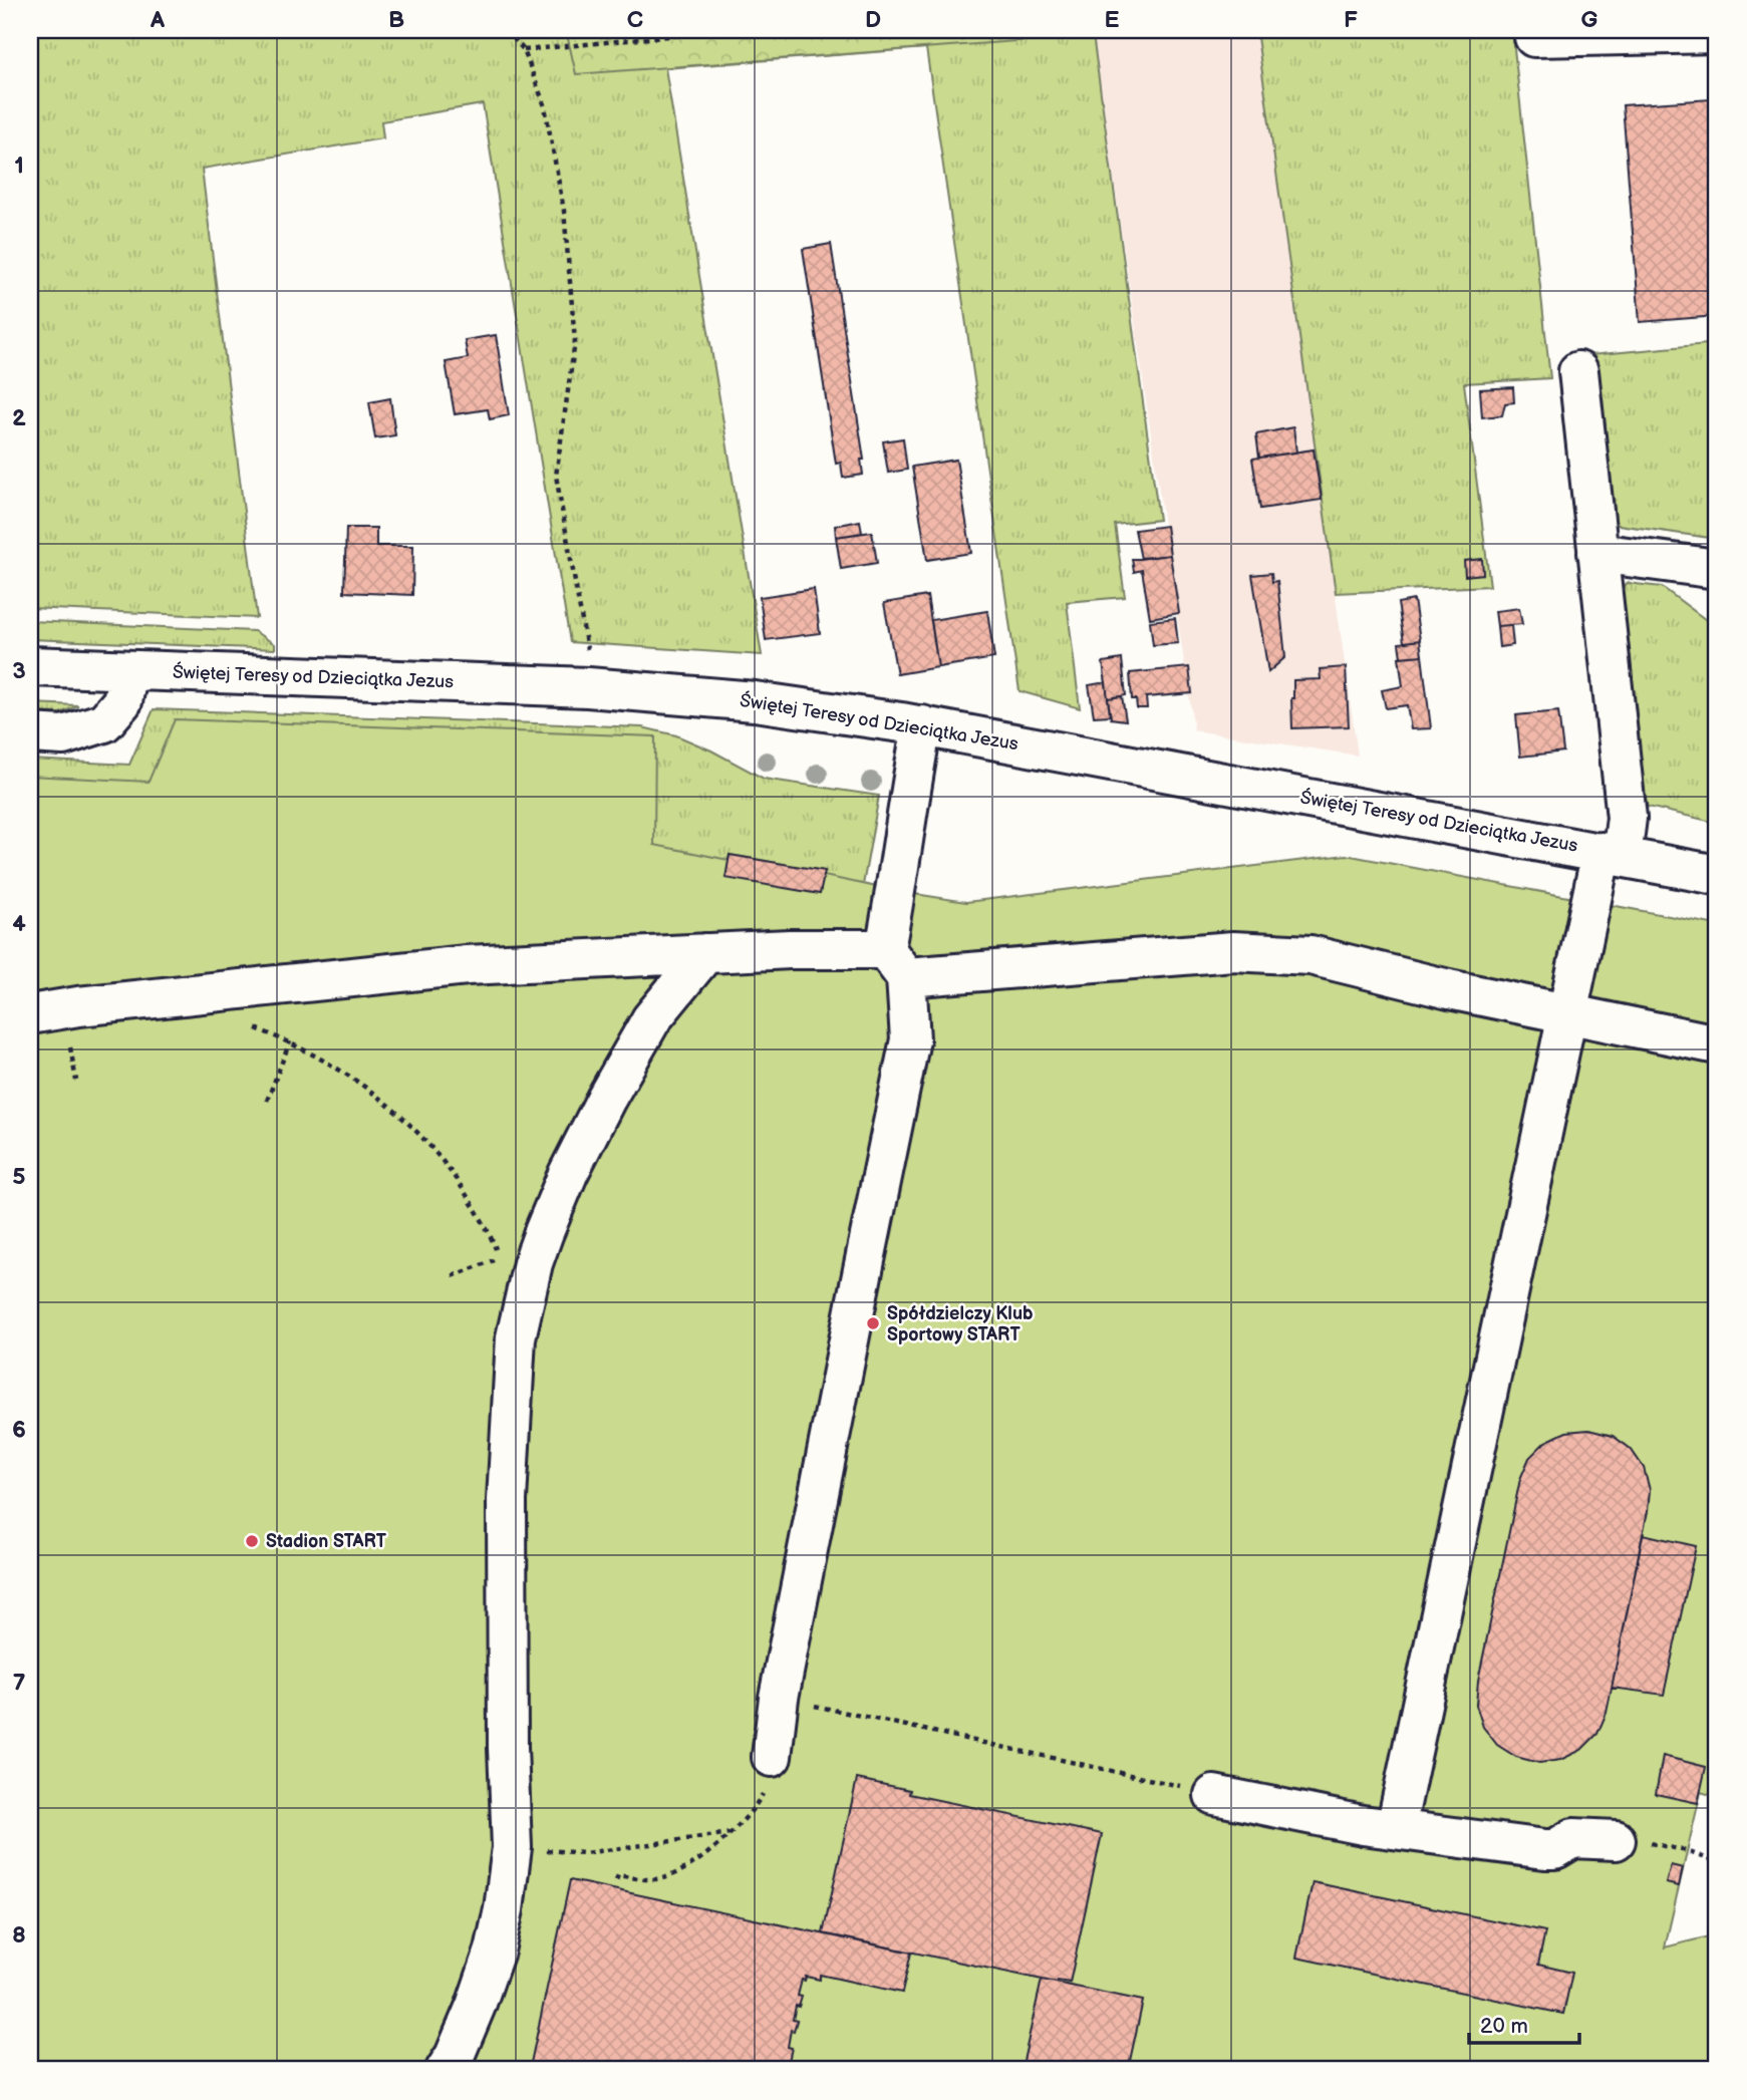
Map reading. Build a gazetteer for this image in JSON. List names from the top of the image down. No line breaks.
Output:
{"streets":{"street":["Świętej Teresy od Dzieciątka Jezus"]},"places":["Spółdzielczy Klub Sportowy START","Stadion START"],"scale_bar":"20 m","grid":{"columns":["A","B","C","D","E","F","G"],"rows":["1","2","3","4","5","6","7","8"]}}
